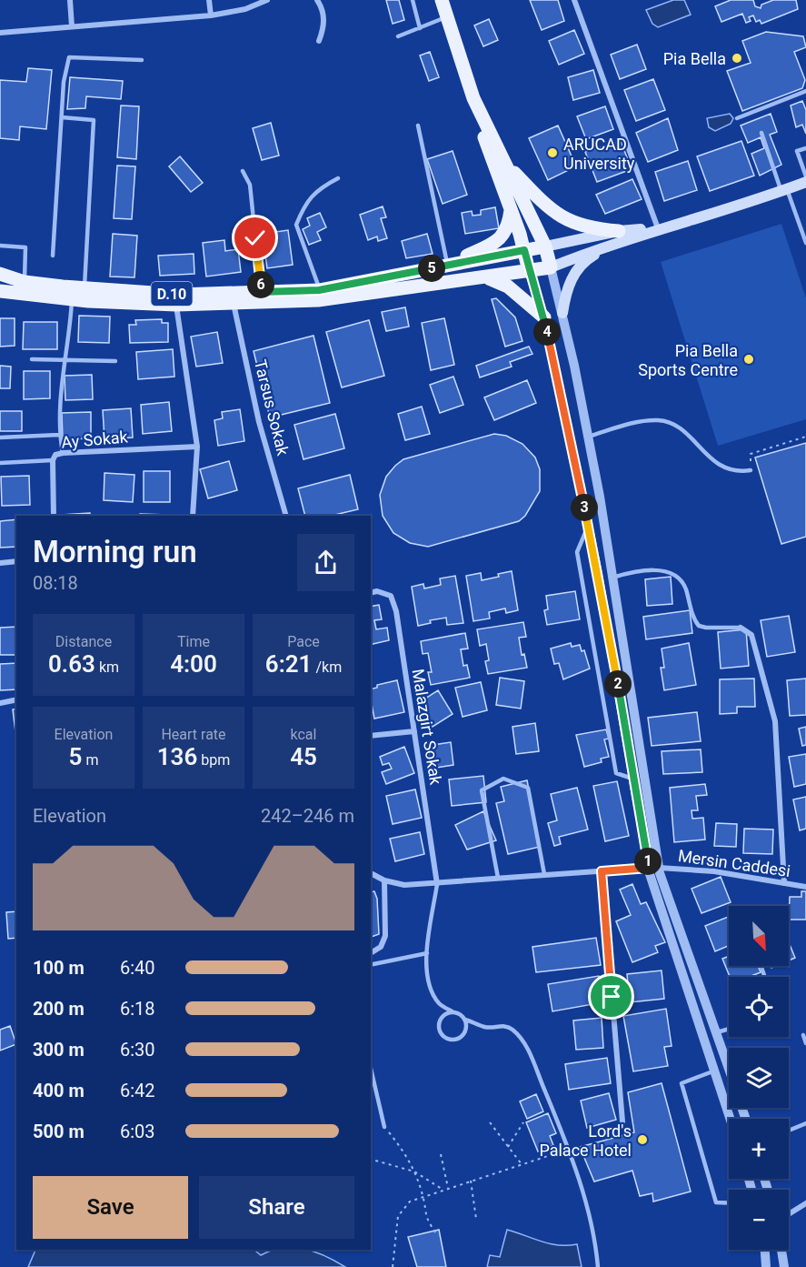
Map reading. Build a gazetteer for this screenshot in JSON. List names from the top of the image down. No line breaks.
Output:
{"streets":{"main road":["D.10"],"street":["Tarsus Sokak","Ay Sokak","Malazgirt Sokak","Mersin Caddesi"]},"crossings":[["D.10","Tarsus Sokak"],["Malazgirt Sokak","Mersin Caddesi"]],"places":["Pia Bella","ARUCAD University","Pia Bella Sports Centre","Lord's Palace Hotel"],"north":"bottom right","page":{"pins":["5","6","4","3","2","1"],"heading":["Morning run","08:18"],"stats":[["Distance","0.63 km"],["Time","4:00"],["Pace","6:21 /km"],["Elevation","5 m"],["Heart rate","136 bpm"],["kcal","45"]],"chart":["Elevation","242–246 m"],"map_buttons":["+","−"],"list":[{"name":"100 m","note":"6:40"},{"name":"200 m","note":"6:18"},{"name":"300 m","note":"6:30"},{"name":"400 m","note":"6:42"},{"name":"500 m","note":"6:03"}],"buttons":["Save","Share"]}}
